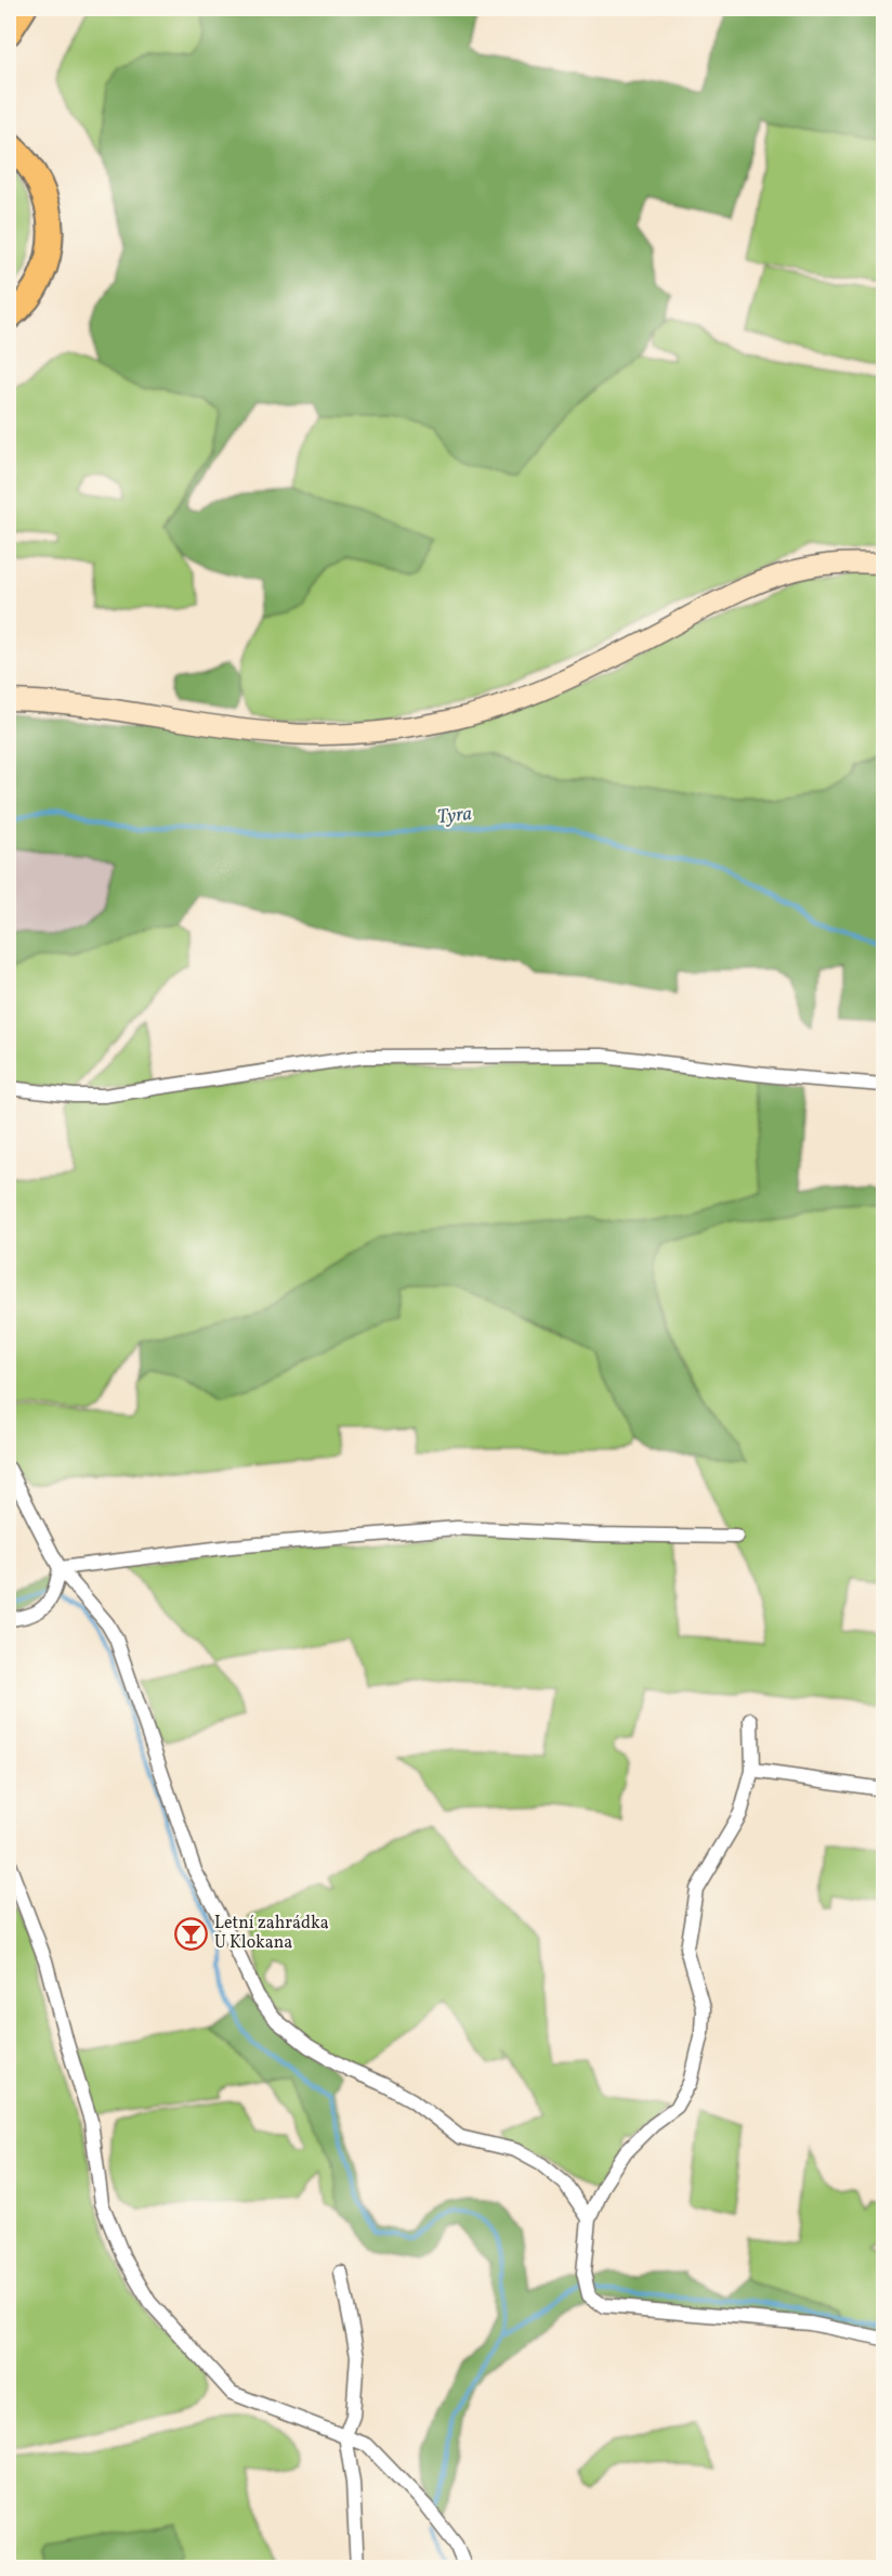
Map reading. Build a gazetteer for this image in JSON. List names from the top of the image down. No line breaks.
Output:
{"water":["Tyra"],"places":{"bar":["Letní zahrádka U Klokana"]}}
